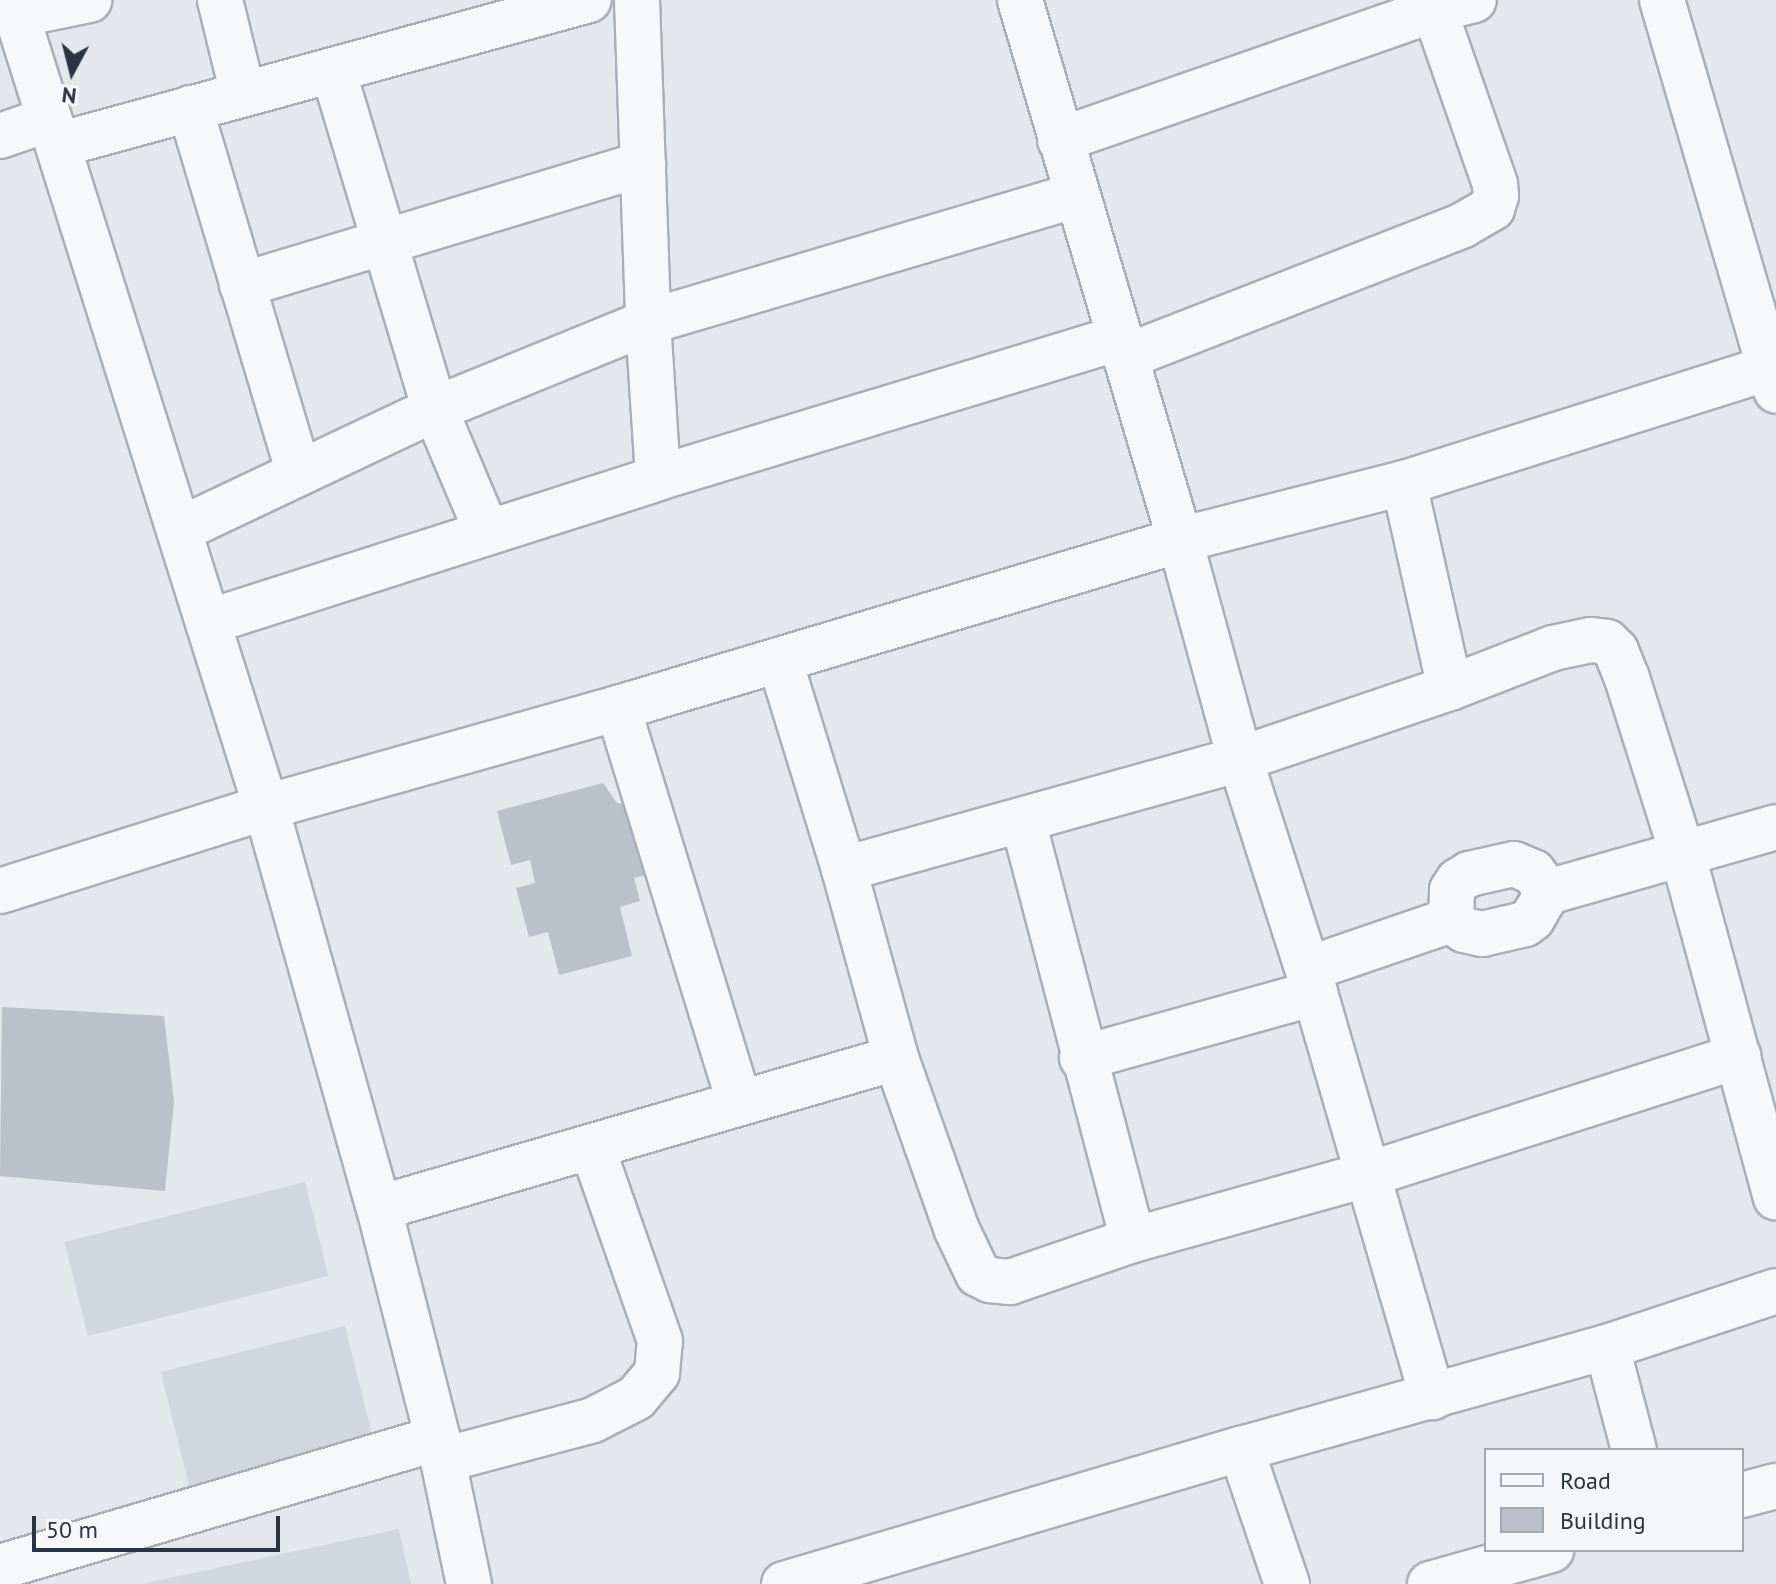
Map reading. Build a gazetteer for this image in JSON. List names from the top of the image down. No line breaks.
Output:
{"legend":["Road","Building"],"scale_bar":"50 m","north":"bottom"}
